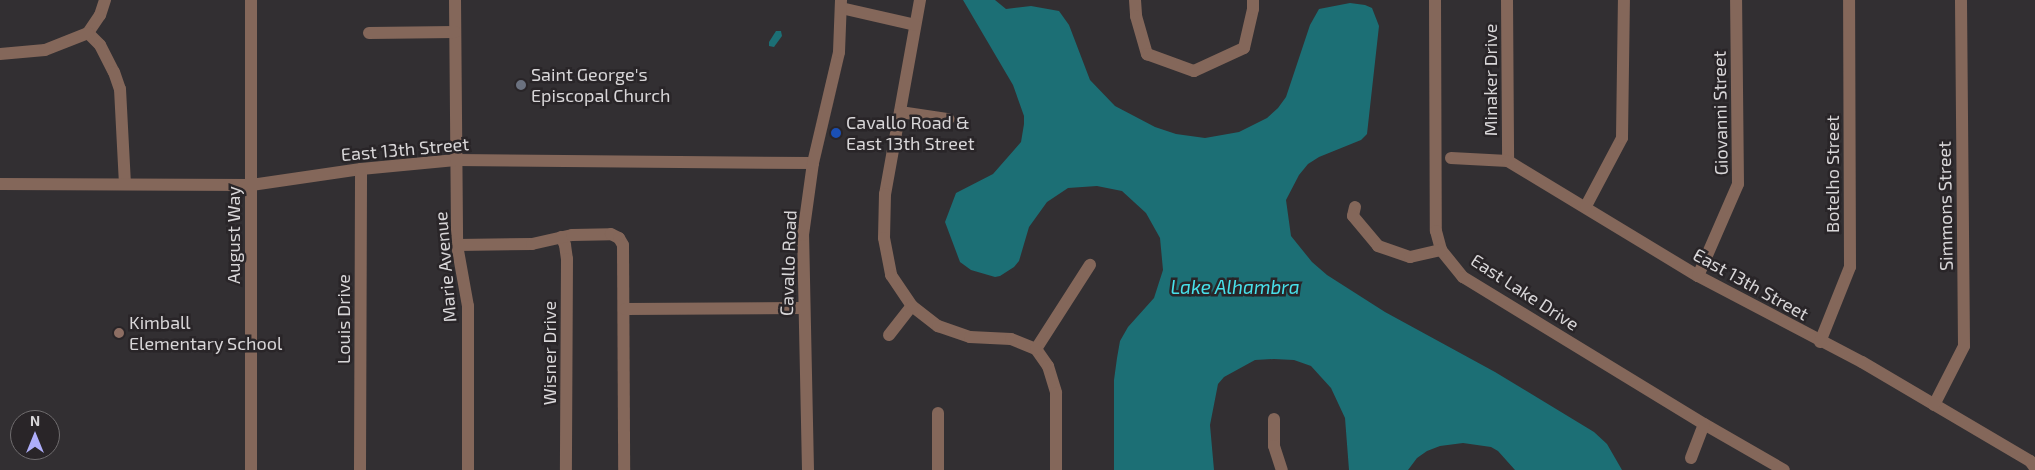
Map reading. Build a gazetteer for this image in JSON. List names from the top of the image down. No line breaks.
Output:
{"streets":{"street":["Minaker Drive","Giovanni Street","East 13th Street","Botelho Street","Simmons Street","August Way","Cavallo Road","Marie Avenue","East Lake Drive","Louis Drive","Wisner Drive"]},"crossings":[["Minaker Drive","East 13th Street"],["Giovanni Street","East 13th Street"],["East 13th Street","Botelho Street"],["East 13th Street","Simmons Street"],["East 13th Street","August Way"],["East 13th Street","Cavallo Road"],["East 13th Street","Marie Avenue"],["East 13th Street","Louis Drive"]],"water":["Lake Alhambra"],"places":["Saint George's Episcopal Church","Cavallo Road & East 13th Street","Kimball Elementary School"],"north":"top"}
